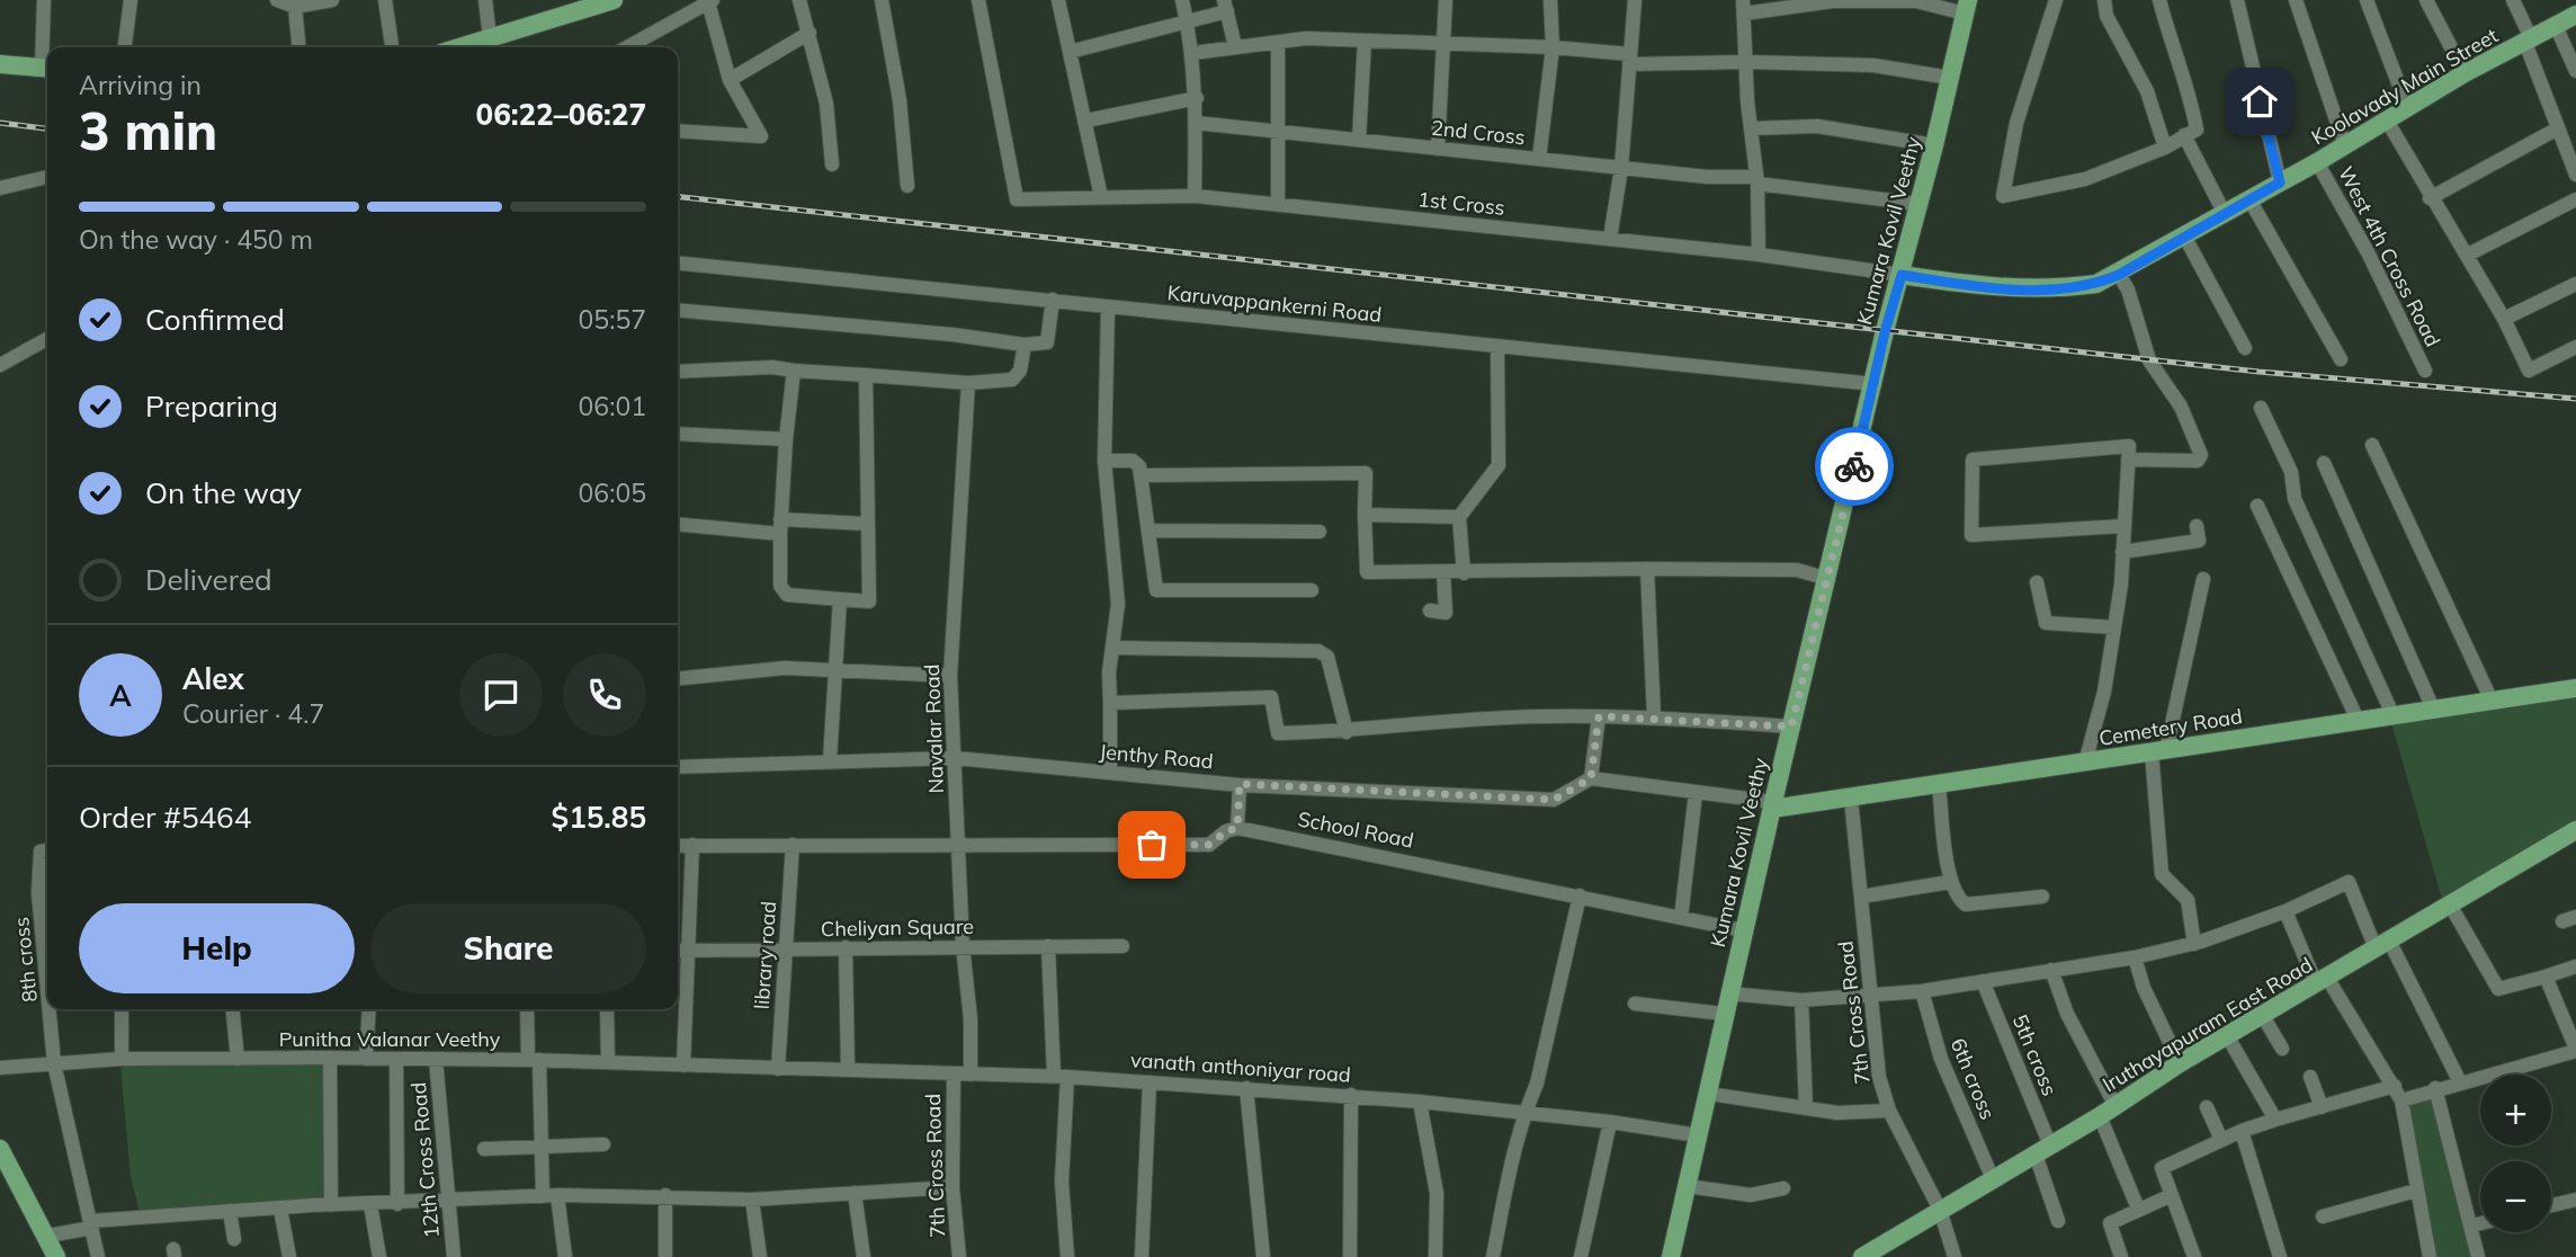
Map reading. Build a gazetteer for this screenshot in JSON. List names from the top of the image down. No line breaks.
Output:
{"streets":{"main road":["Koolavady Main Street","Kumara Kovil Veethy","Cemetery Road","Iruthayapuram East Road"],"street":["2nd Cross","1st Cross","West 4th Cross Road","Karuvappankerni Road","Navalar Road","Jenthy Road","School Road","Cheliyan Square","library road","8th cross","7th Cross Road","Punitha Valanar Veethy","5th cross","vanath anthoniyar road","6th cross","12th Cross Road"]},"crossings":[["Koolavady Main Street","1st Cross"],["Koolavady Main Street","Kumara Kovil Veethy"],["Koolavady Main Street","West 4th Cross Road"],["2nd Cross","Kumara Kovil Veethy"],["1st Cross","Kumara Kovil Veethy"],["Kumara Kovil Veethy","Karuvappankerni Road"],["Kumara Kovil Veethy","Cemetery Road"],["Kumara Kovil Veethy","School Road"],["Kumara Kovil Veethy","vanath anthoniyar road"],["Cemetery Road","7th Cross Road"],["Navalar Road","Jenthy Road"],["Navalar Road","Cheliyan Square"],["Navalar Road","vanath anthoniyar road"],["Cheliyan Square","library road"],["library road","Punitha Valanar Veethy"],["library road","vanath anthoniyar road"],["8th cross","Punitha Valanar Veethy"],["7th Cross Road","Iruthayapuram East Road"],["7th Cross Road","vanath anthoniyar road"],["Iruthayapuram East Road","5th cross"],["Iruthayapuram East Road","6th cross"],["Punitha Valanar Veethy","vanath anthoniyar road"],["Punitha Valanar Veethy","12th Cross Road"]],"page":{"heading":["3 min","Arriving in","06:22–06:27"],"panel":["Alex","Courier · 4.7","Order #5464","$15.85"],"bar":"On the way · 450 m","list":[["Confirmed","05:57"],["Preparing","06:01"],["On the way","06:05"],"Delivered"],"round":"A","buttons":["Help","Share"],"map_buttons":["+","−"]}}
